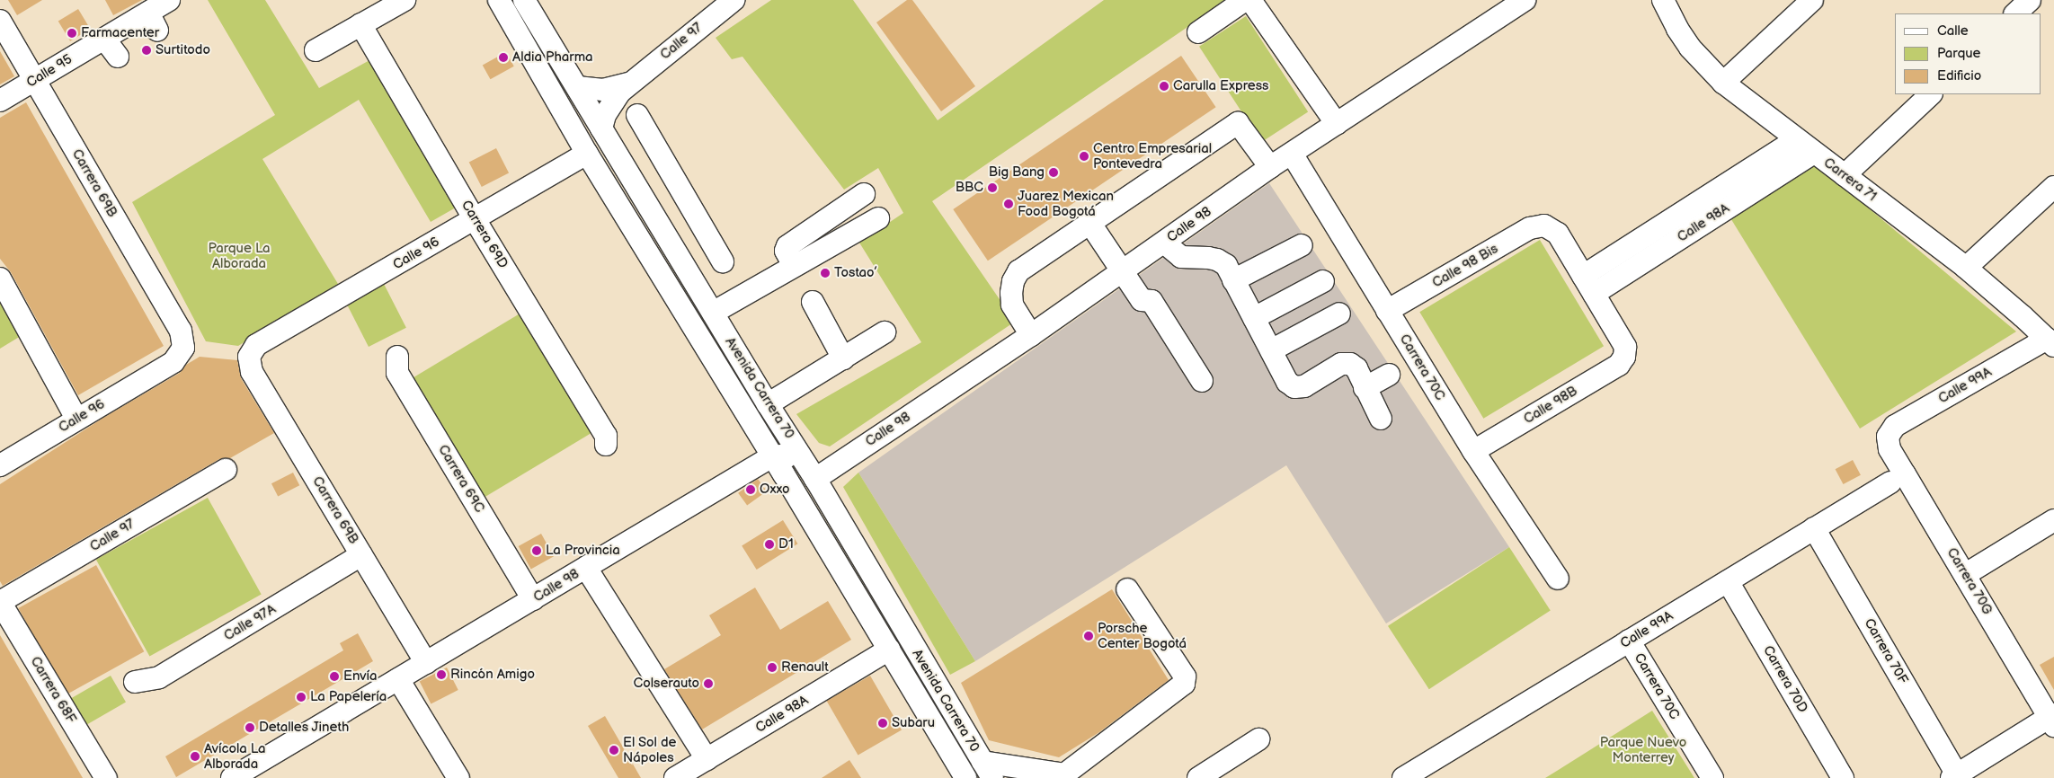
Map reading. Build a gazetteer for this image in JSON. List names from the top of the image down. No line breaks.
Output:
{"streets":{"street":["Calle 97","Calle 95","Carrera 71","Carrera 69B","Calle 98A","Calle 98","Carrera 69D","Calle 96","Calle 98 Bis","Carrera 70C","Calle 99A","Avenida Carrera 70","Calle 98B","Carrera 69C","Carrera 70G","Calle 97A","Carrera 70F","Carrera 70D","Carrera 68F"]},"crossings":[["Calle 97","Avenida Carrera 70"],["Calle 97","Carrera 68F"],["Calle 95","Carrera 69B"],["Carrera 71","Calle 98A"],["Carrera 71","Calle 99A"],["Carrera 69B","Calle 98"],["Carrera 69B","Calle 96"],["Carrera 69B","Calle 97A"],["Calle 98A","Calle 98 Bis"],["Calle 98A","Avenida Carrera 70"],["Calle 98A","Calle 98B"],["Calle 98","Carrera 70C"],["Calle 98","Avenida Carrera 70"],["Calle 98","Carrera 69C"],["Carrera 69D","Calle 96"],["Calle 96","Avenida Carrera 70"],["Calle 98 Bis","Carrera 70C"],["Calle 98 Bis","Calle 98B"],["Carrera 70C","Calle 99A"],["Carrera 70C","Calle 98B"],["Calle 99A","Carrera 70G"],["Calle 99A","Carrera 70F"],["Calle 99A","Carrera 70D"]],"parks":["Parque La Alborada","Parque Nuevo Monterrey"],"places":["Farmacenter","Surtitodo","Aldia Pharma","Carulla Express","Centro Empresarial Pontevedra","Big Bang","BBC","Juarez Mexican Food Bogotá","Tostao’","Oxxo","D1","La Provincia","Porsche Center Bogotá","Renault","Rincón Amigo","Envía","Colserauto","La Papelería","Subaru","Detalles Jineth","El Sol de Nápoles","Avícola La Alborada"],"legend":["Calle","Parque","Edificio"]}
